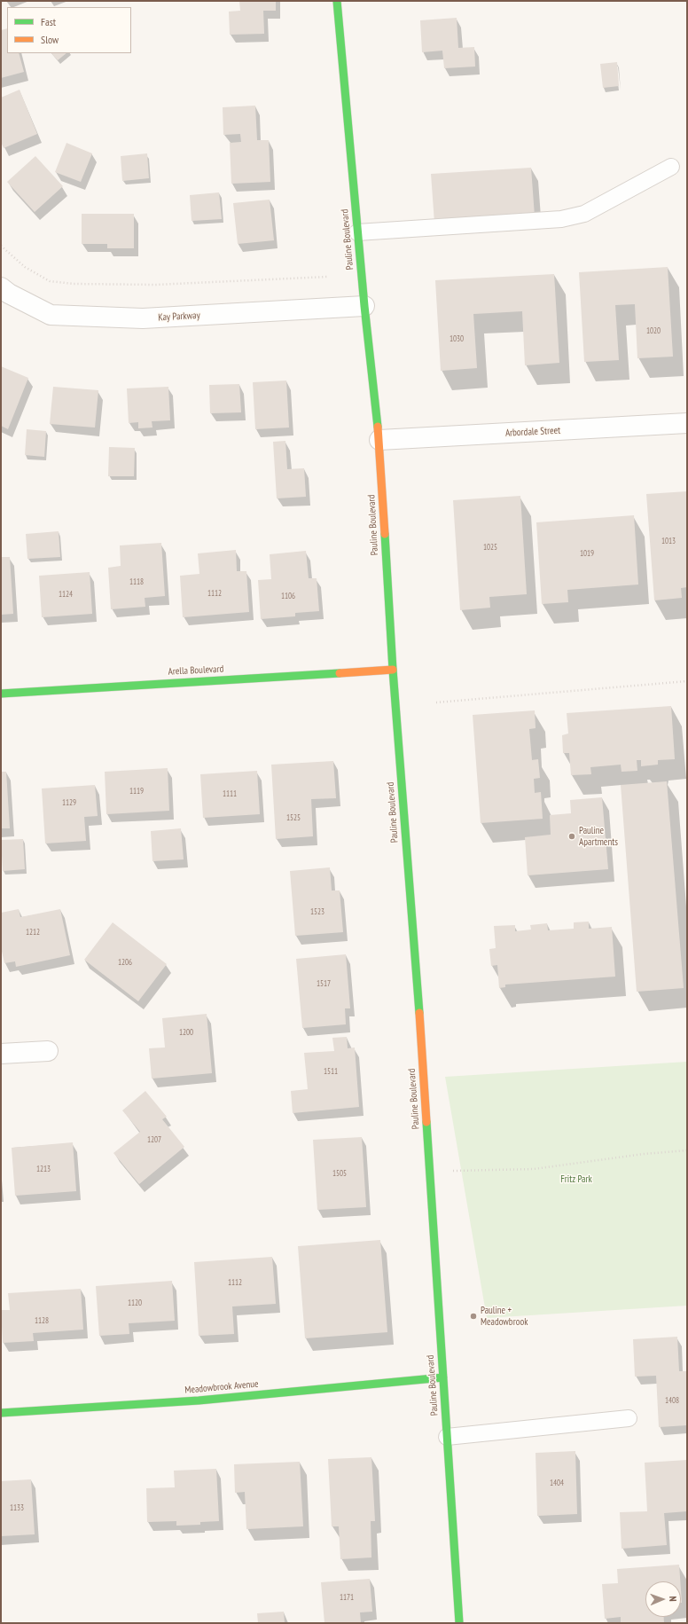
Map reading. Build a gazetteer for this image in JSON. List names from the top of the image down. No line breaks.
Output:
{"streets":{"street":["Pauline Boulevard","Kay Parkway","Arbordale Street","Arella Boulevard","Meadowbrook Avenue"]},"crossings":[["Pauline Boulevard","Kay Parkway"],["Pauline Boulevard","Arbordale Street"],["Pauline Boulevard","Arella Boulevard"],["Pauline Boulevard","Meadowbrook Avenue"]],"parks":["Fritz Park"],"places":["Pauline Apartments","Pauline + Meadowbrook"],"house_numbers":["1020","1030","1013","1025","1019","1118","1112","1124","1106","1119","1111","1129","1525","1523","1212","1206","1517","1200","1511","1207","1213","1505","1112","1120","1128","1408","1404","1133","1171"],"legend":["Fast","Slow"],"north":"right"}
